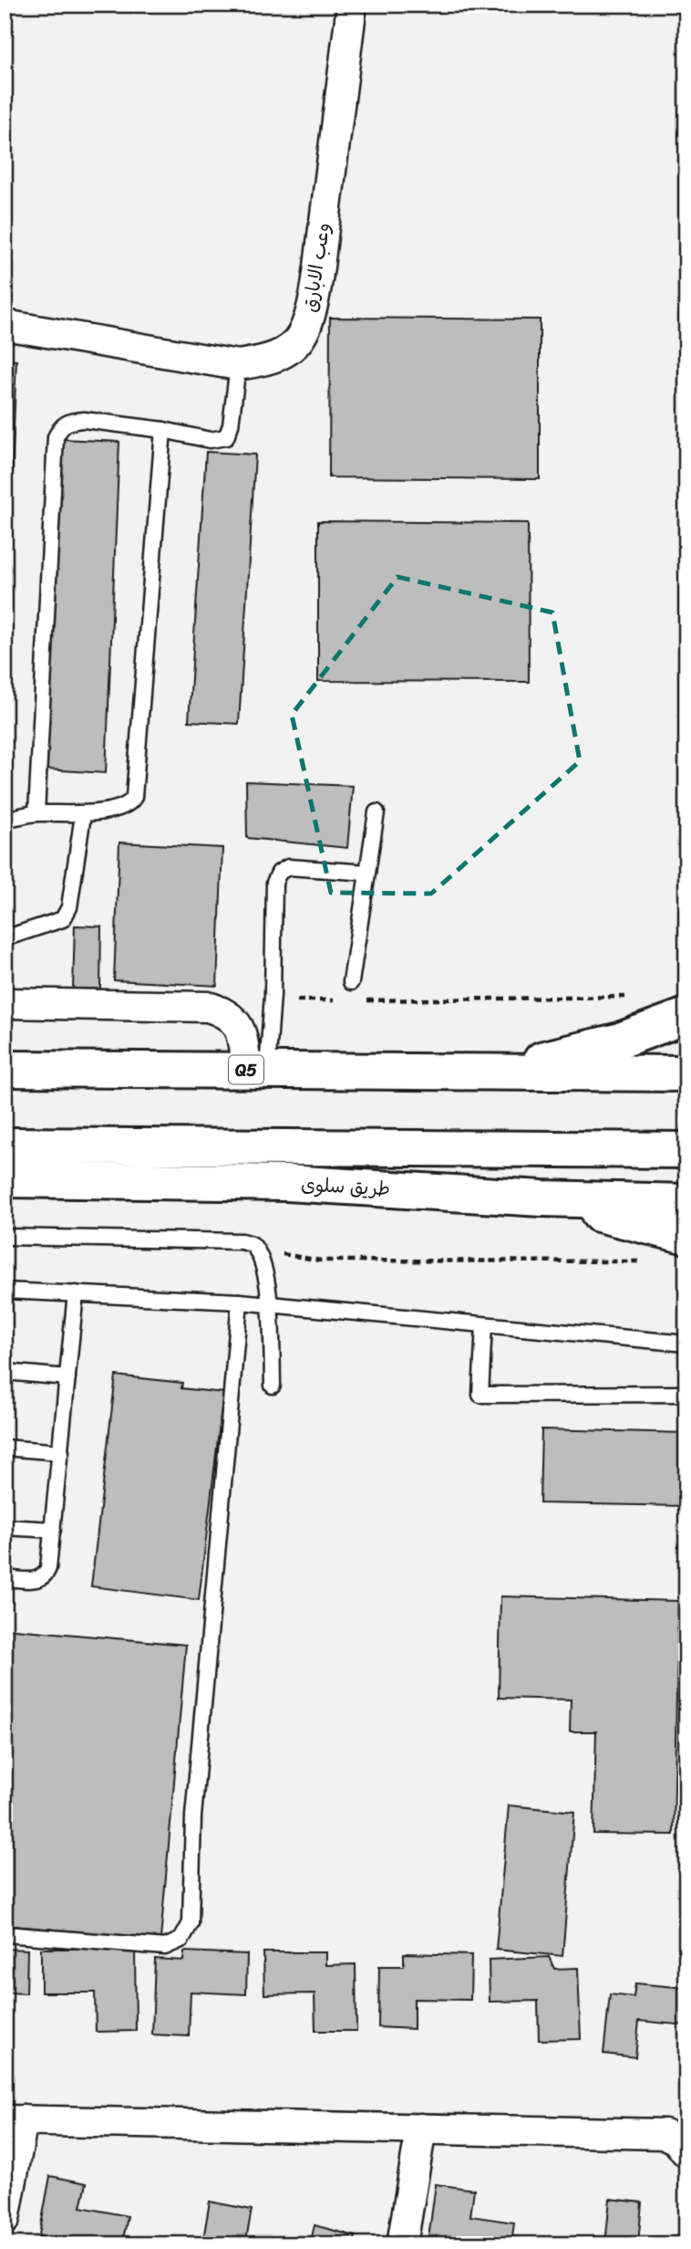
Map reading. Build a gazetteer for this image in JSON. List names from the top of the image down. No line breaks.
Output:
{"streets":{"highway":["Q5","طريق سلوى"],"street":["وعب الابارق"]}}
